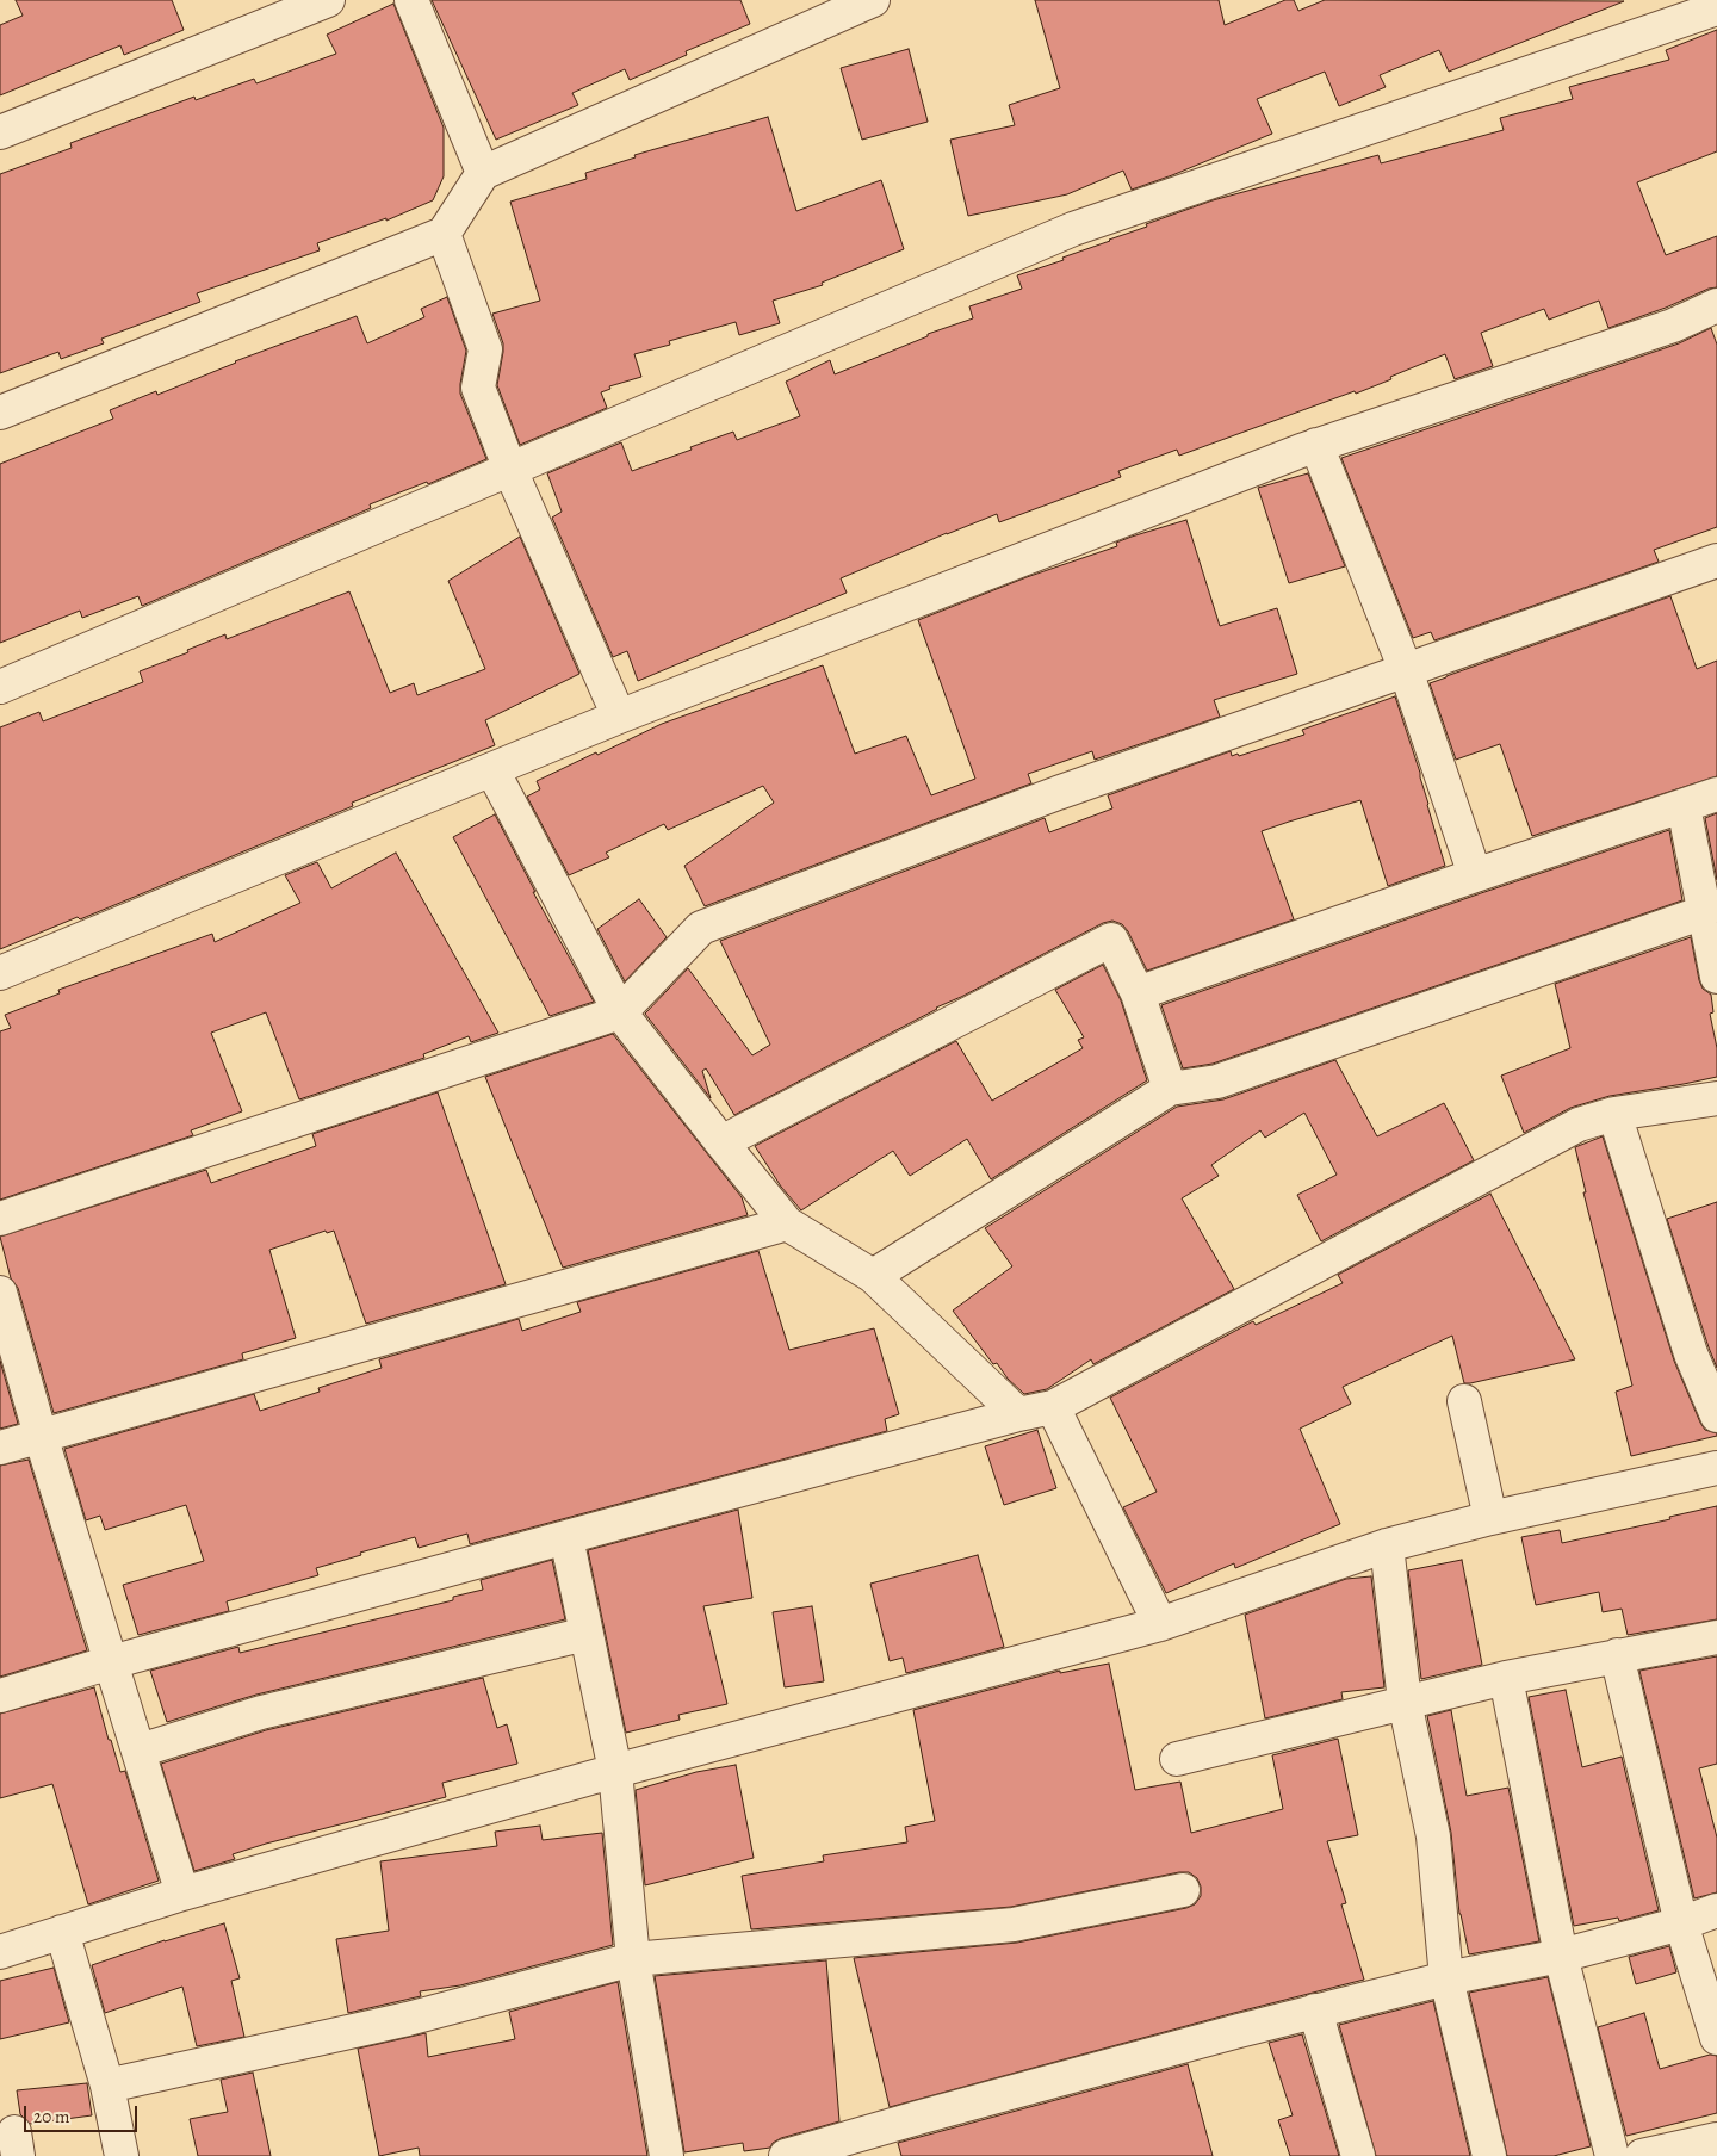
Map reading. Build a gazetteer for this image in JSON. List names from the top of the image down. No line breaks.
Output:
{"scale_bar":"20 m"}
